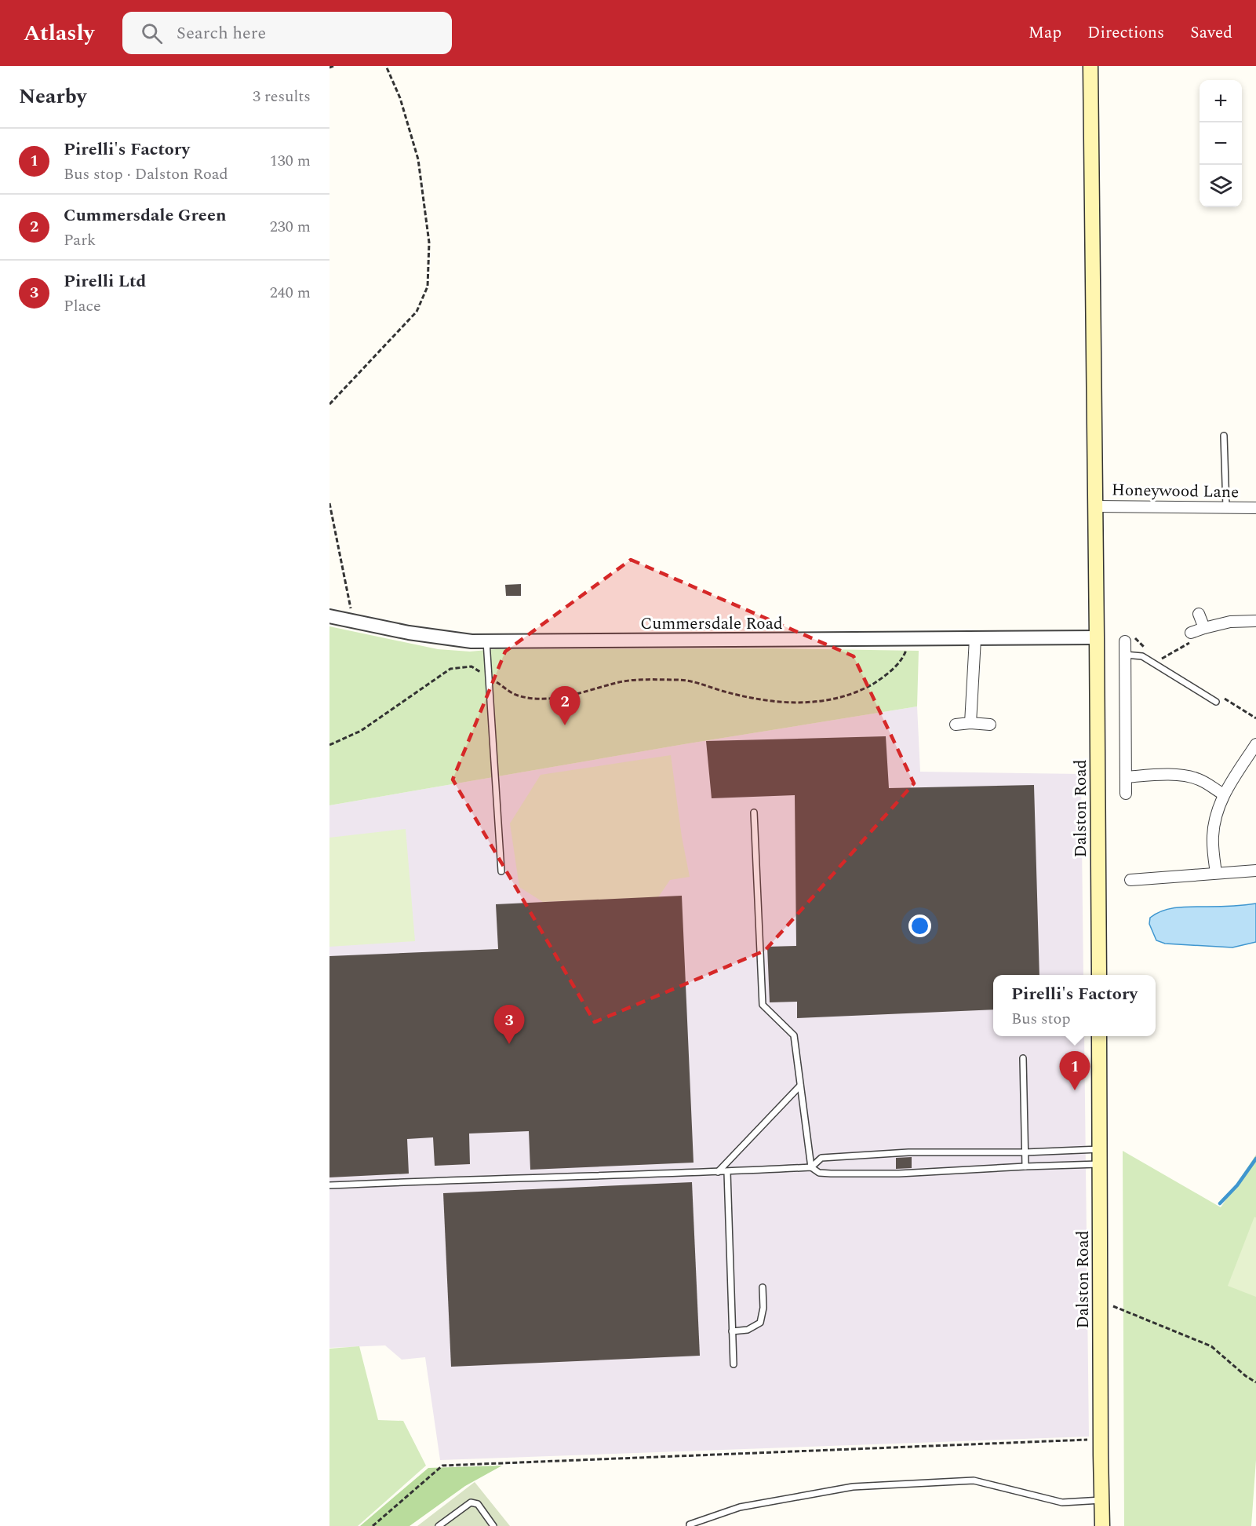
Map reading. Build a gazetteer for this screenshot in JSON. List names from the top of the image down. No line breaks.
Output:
{"streets":{"main road":["Dalston Road"],"street":["Honeywood Lane","Cummersdale Road"]},"crossings":[["Honeywood Lane","Dalston Road"],["Cummersdale Road","Dalston Road"]],"page":{"header":"Atlasly","search":"Search here","nav":["Map","Directions","Saved"],"heading":["Nearby","3 results"],"map_buttons":["+","−"],"list":[{"mark":"1","name":"Pirelli's Factory","note":"Bus stop · Dalston Road","value":"130 m"},{"mark":"2","name":"Cummersdale Green","note":"Park","value":"230 m"},{"mark":"3","name":"Pirelli Ltd","note":"Place","value":"240 m"}],"pins":["2","3","1"],"popup":["Pirelli's Factory","Bus stop"]}}
